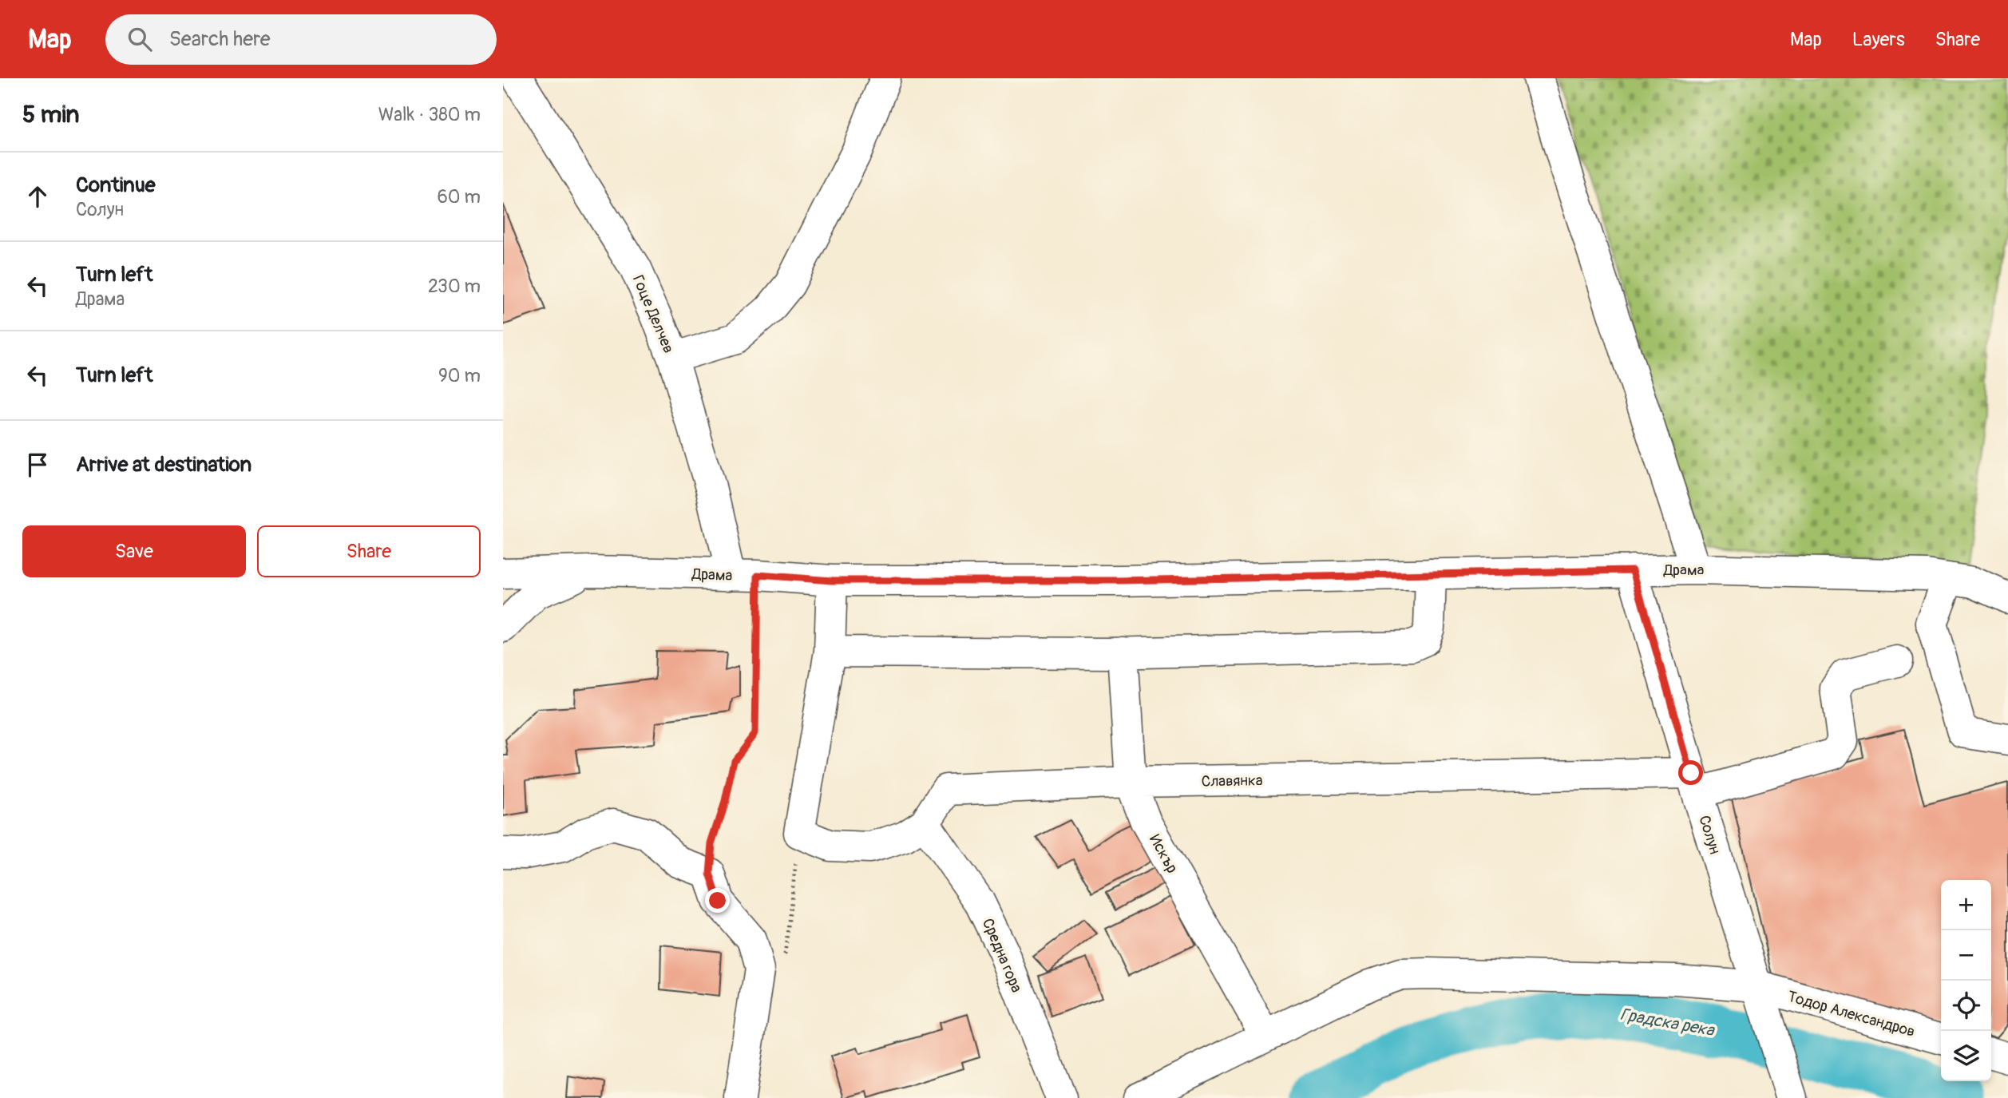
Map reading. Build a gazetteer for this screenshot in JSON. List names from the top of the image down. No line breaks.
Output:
{"streets":{"street":["Гоце Делчев","Драма","Славянка","Солун","Искър","Средна гора","Тодор Александров"]},"crossings":[["Гоце Делчев","Драма"],["Драма","Солун"],["Славянка","Солун"],["Славянка","Искър"],["Славянка","Средна гора"],["Солун","Тодор Александров"],["Искър","Тодор Александров"]],"water":["Градска река"],"page":{"header":"Map","search":"Search here","nav":["Map","Layers","Share"],"heading":["5 min","Walk · 380 m"],"list":[["Continue","Солун","60 m"],["Turn left","Драма","230 m"],["Turn left","90 m"],"Arrive at destination"],"buttons":["Save","Share"],"map_buttons":["+","−"]}}
